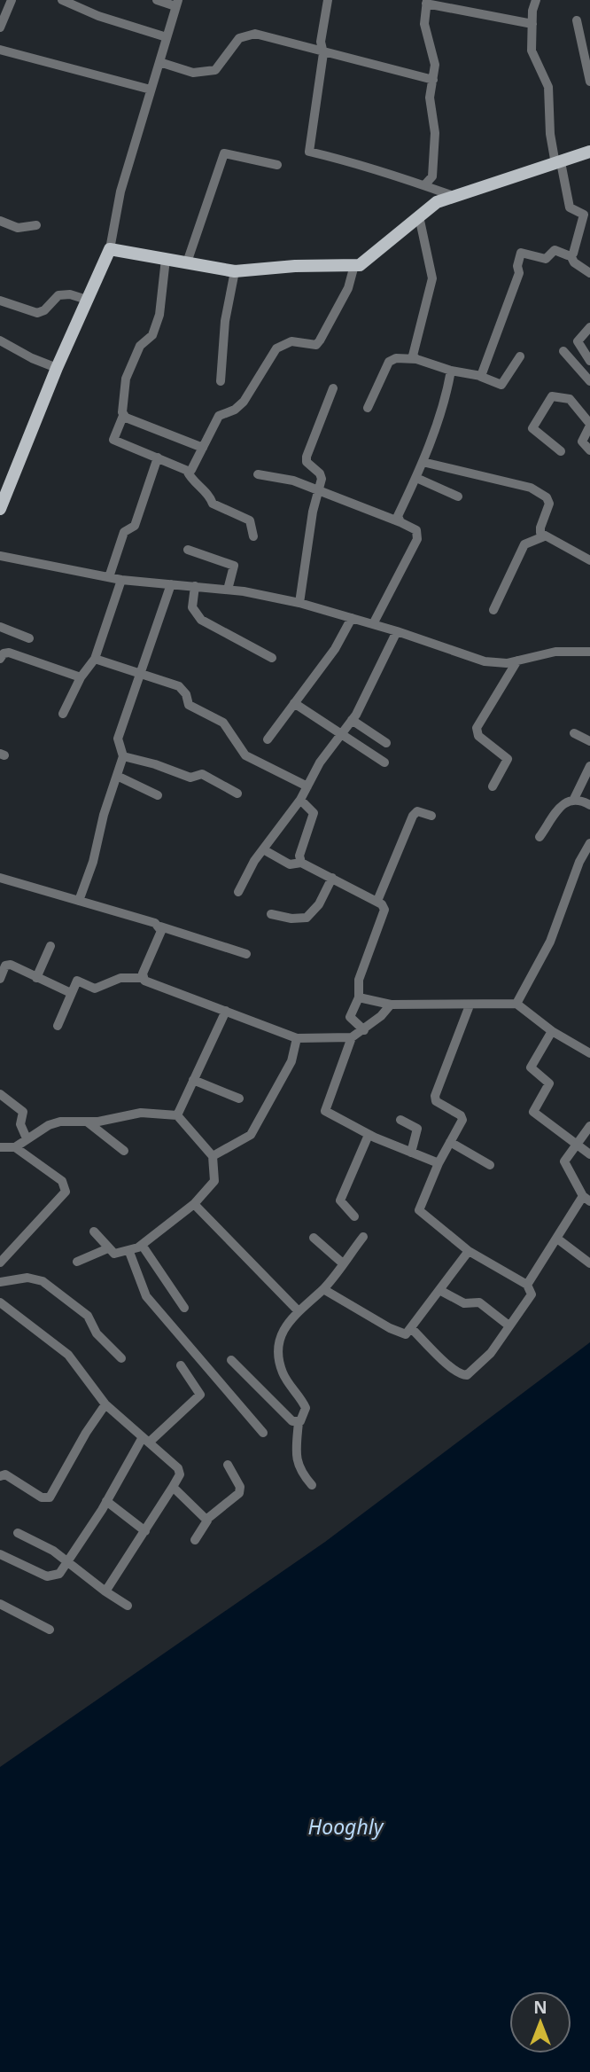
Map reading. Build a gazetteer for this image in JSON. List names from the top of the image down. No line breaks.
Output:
{"water":["Hooghly"],"north":"top"}
